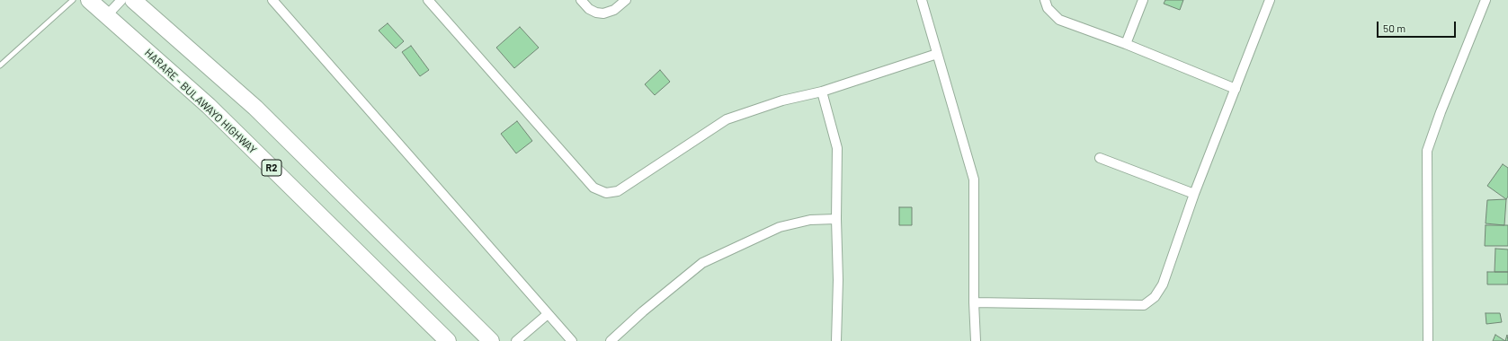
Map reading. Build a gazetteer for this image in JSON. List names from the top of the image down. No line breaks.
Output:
{"streets":{"highway":["HARARE - BULAWAYO HIGHWAY","R2"]},"scale_bar":"50 m"}
